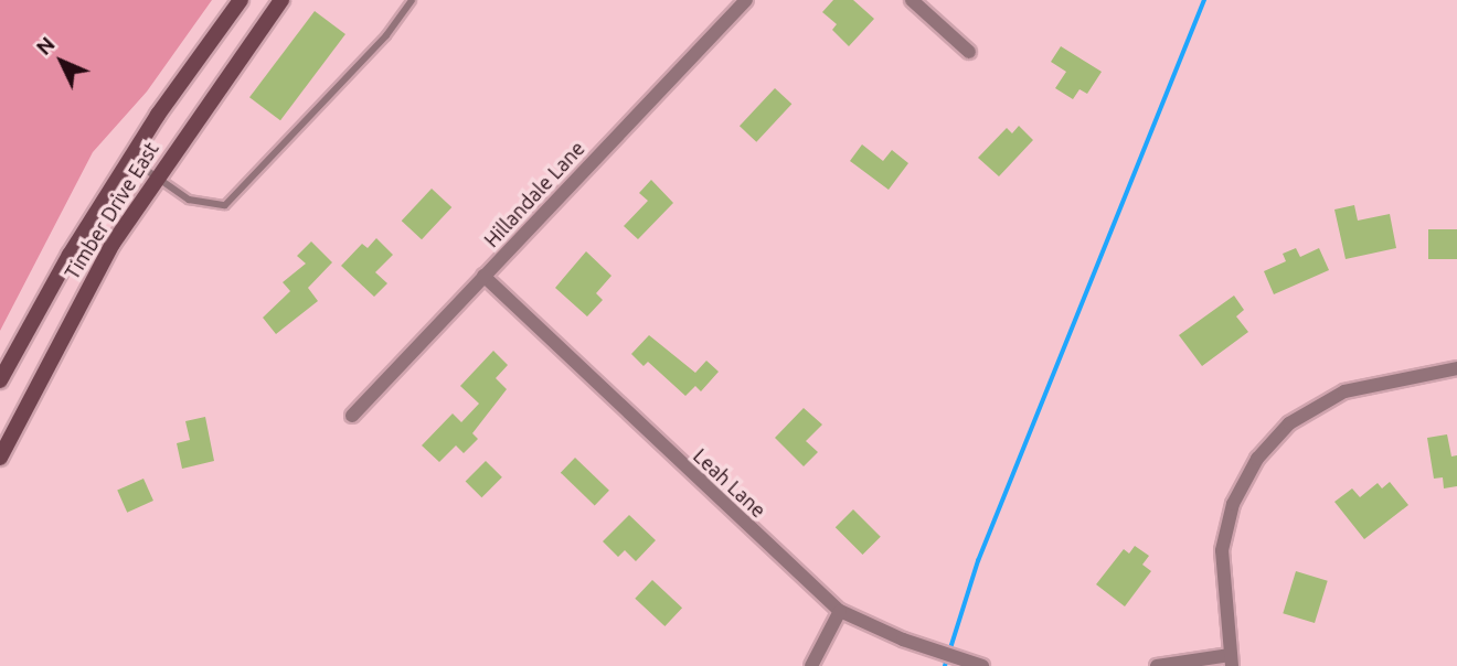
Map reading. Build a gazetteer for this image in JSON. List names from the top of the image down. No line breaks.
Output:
{"streets":{"main road":["Timber Drive East"],"street":["Hillandale Lane","Leah Lane"]},"crossings":[["Hillandale Lane","Leah Lane"]],"north":"top left"}
